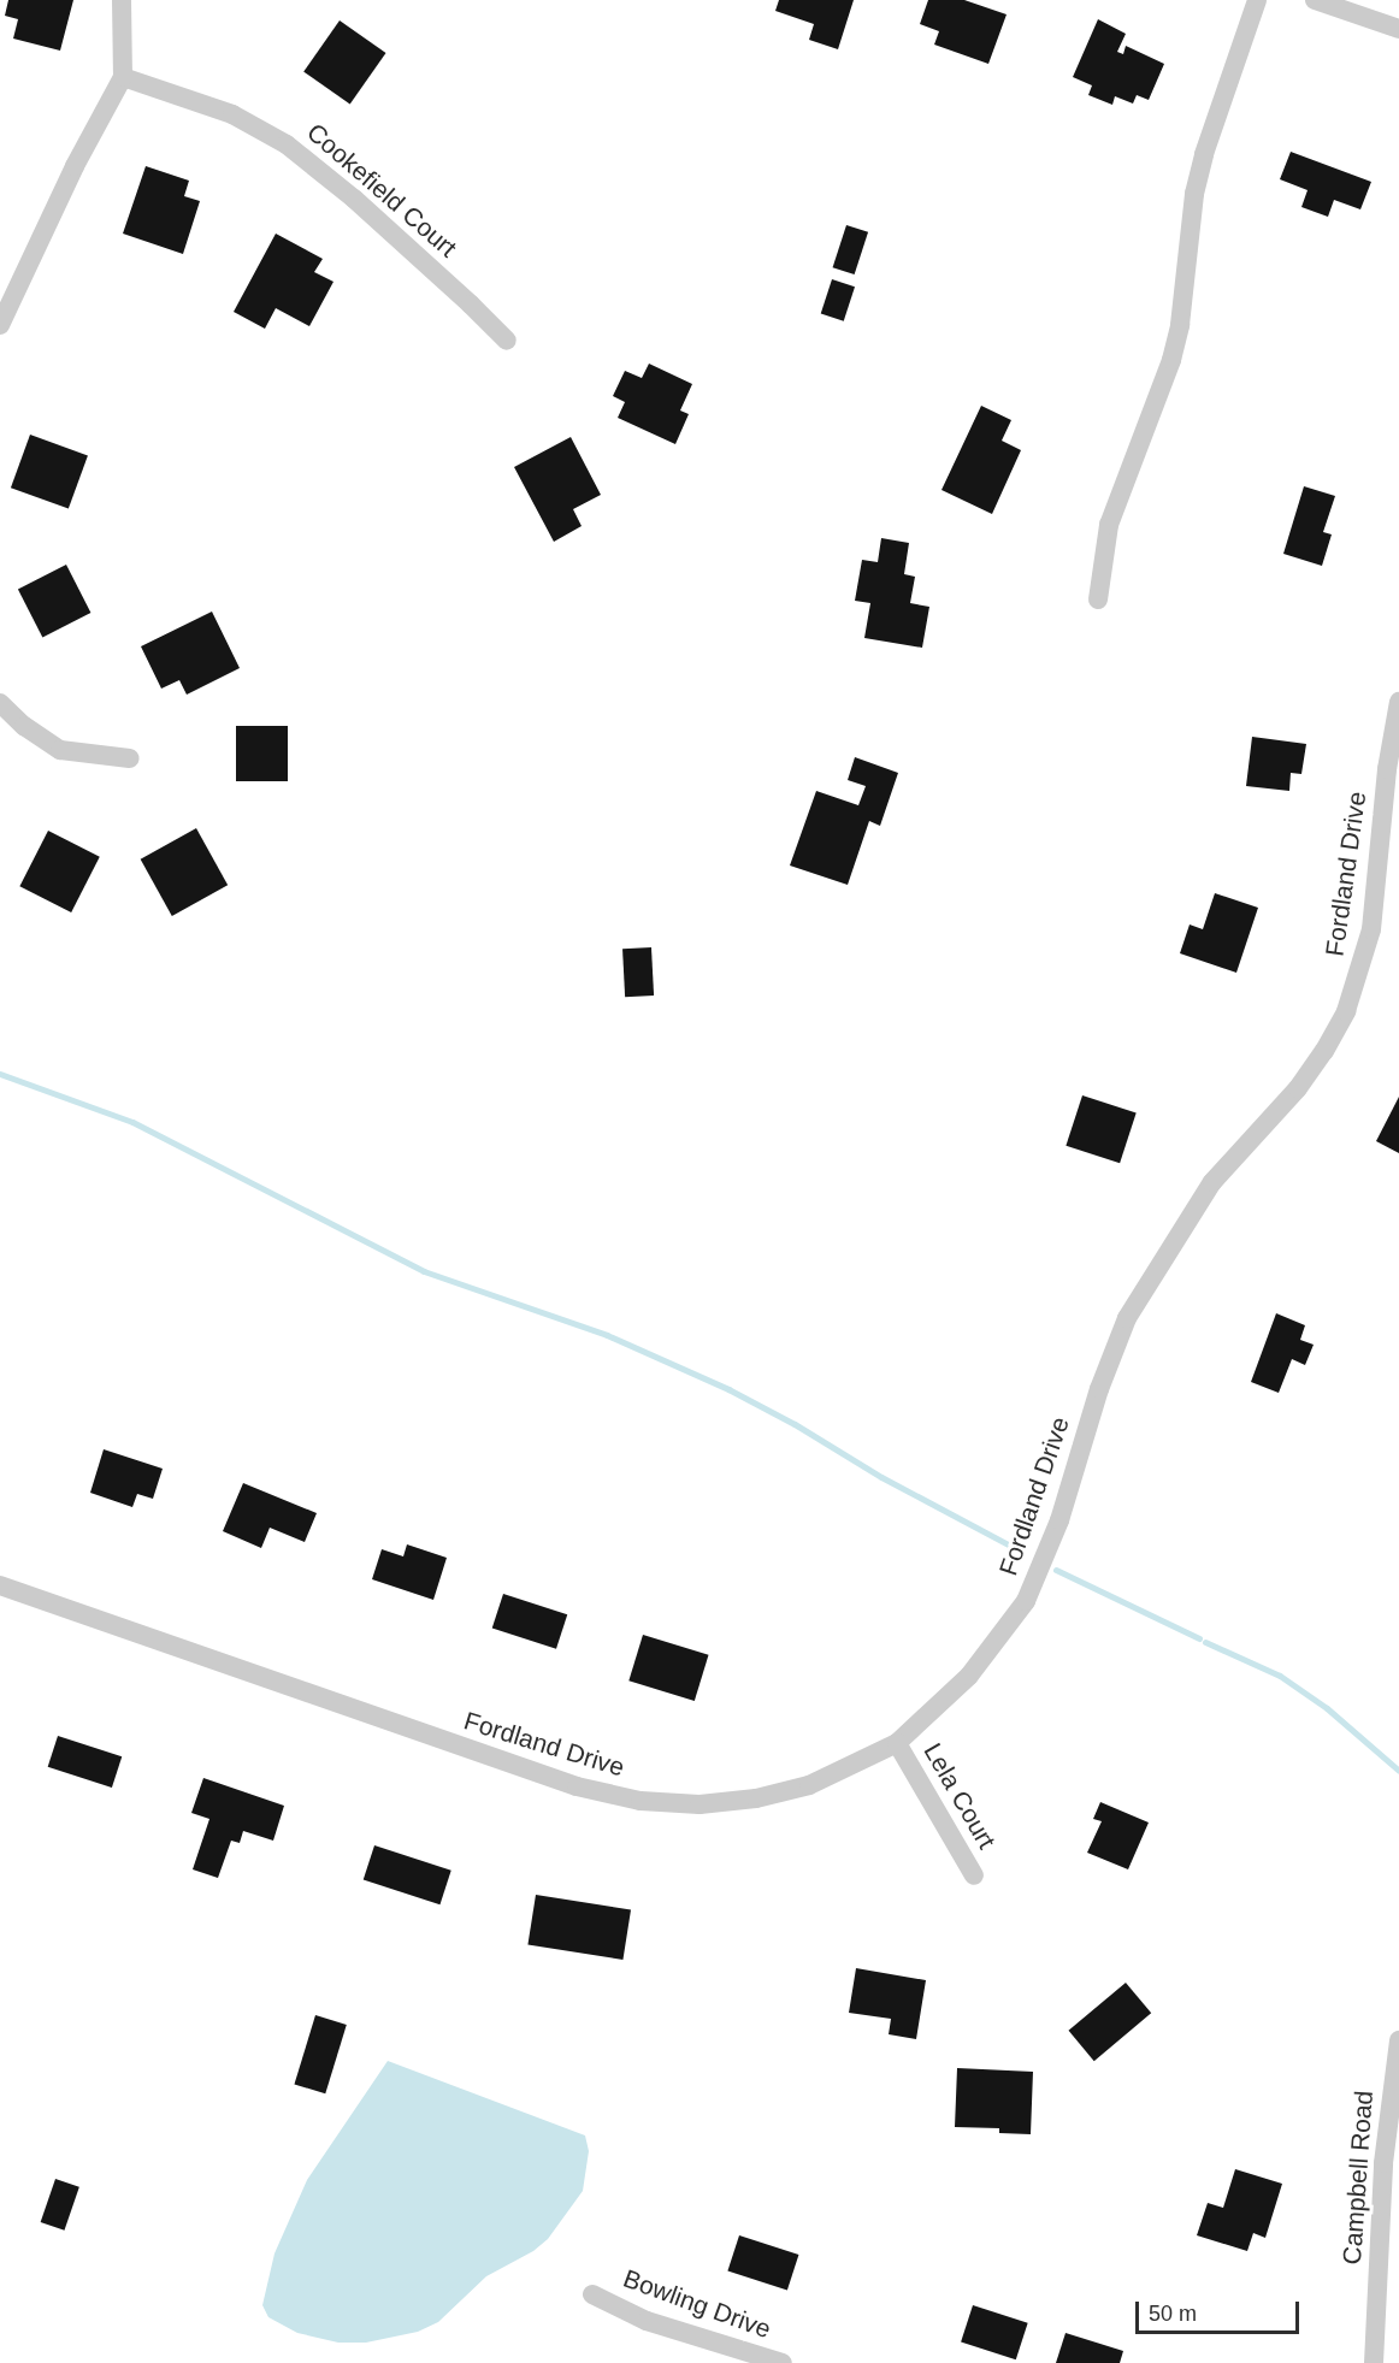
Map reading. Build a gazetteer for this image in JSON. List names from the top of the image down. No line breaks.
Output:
{"streets":{"street":["Cookefield Court","Fordland Drive","Lela Court","Campbell Road","Bowling Drive"]},"crossings":[["Fordland Drive","Lela Court"]],"scale_bar":"50 m"}
